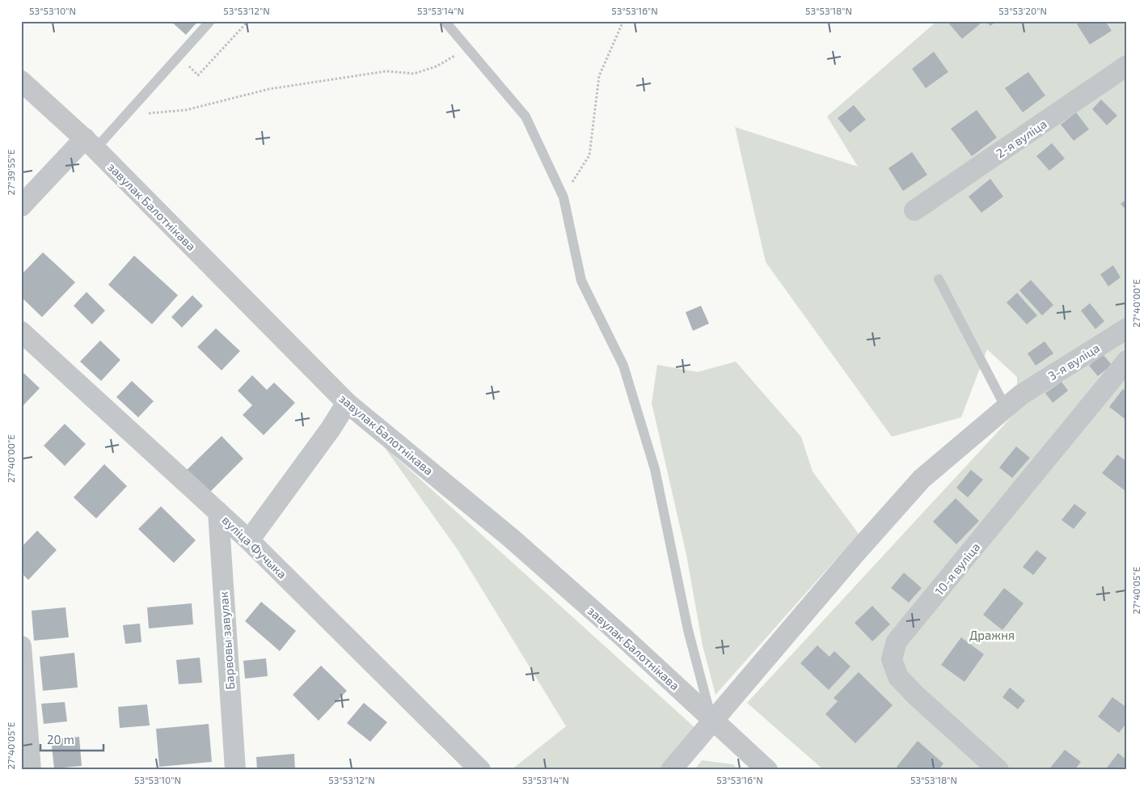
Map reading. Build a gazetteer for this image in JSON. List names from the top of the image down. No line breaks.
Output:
{"streets":{"street":["2-я вуліца","завулак Балотнікава","3-я вуліца","вуліца Фучыка","10-я вуліца","Барвовы завулак"]},"crossings":[["завулак Балотнікава","3-я вуліца"],["вуліца Фучыка","Барвовы завулак"]],"parks":["Дражня"],"scale_bar":"20 m","coordinates":["53°53'10\"N","53°53'12\"N","53°53'14\"N","53°53'16\"N","53°53'18\"N","53°53'20\"N","27°39'55\"E","27°40'00\"E","27°40'05\"E"]}
